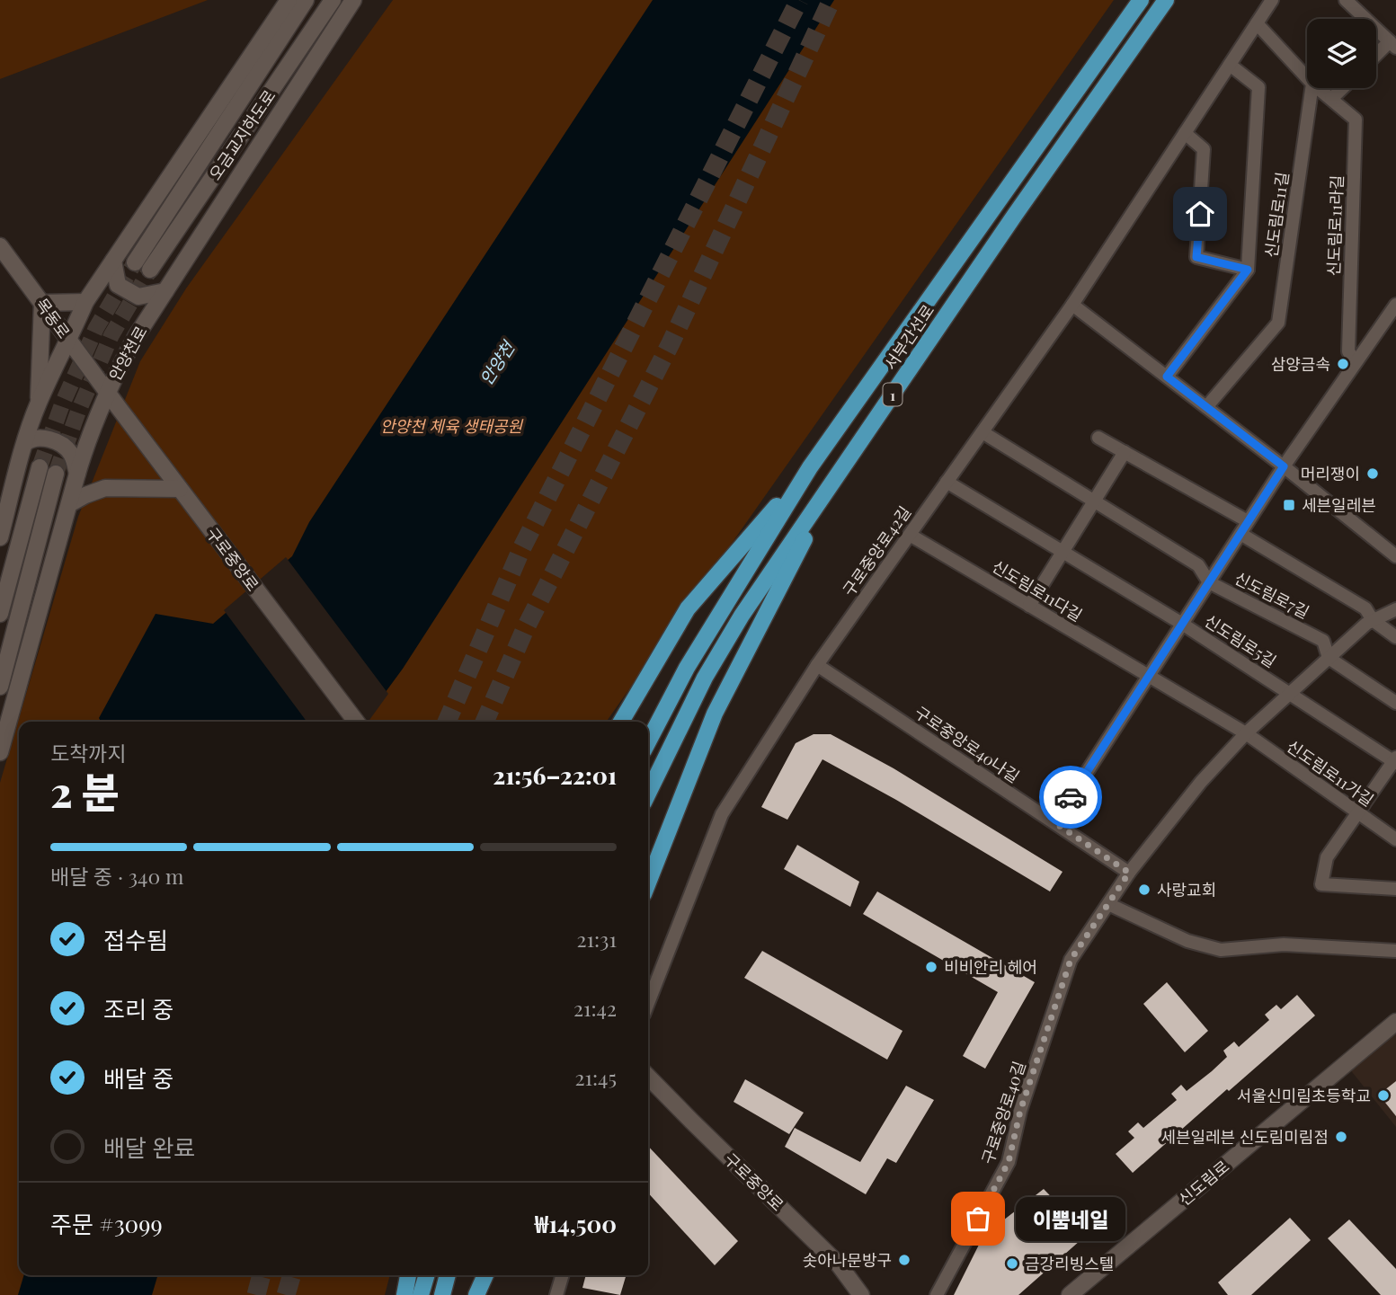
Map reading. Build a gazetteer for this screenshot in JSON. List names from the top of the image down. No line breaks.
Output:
{"streets":{"main road":["오금교지하도로","목동로","서부간선로","안양천로","1","구로중앙로","신도림로"],"street":["신도림로11길","신도림로11라길","구로중앙로42길","신도림로11다길","신도림로7길","신도림로5길","구로중앙로40나길","신도림로11가길","구로중앙로40길"]},"crossings":[["신도림로11길","구로중앙로42길"],["목동로","안양천로"],["목동로","구로중앙로"],["안양천로","구로중앙로"],["구로중앙로42길","신도림로11다길"],["구로중앙로42길","신도림로7길"],["구로중앙로42길","신도림로5길"],["구로중앙로42길","구로중앙로40나길"],["신도림로11다길","신도림로11가길"],["구로중앙로40나길","구로중앙로40길"]],"water":["안양천"],"parks":["안양천 체육 생태공원"],"places":{"other":["삼양금속","머리쟁이","사랑교회","비비안리 헤어","서울신미림초등학교","세븐일레븐 신도림미림점","이뿜네일","솟아나문방구","금강리빙스텔"],"transit":["세븐일레븐"]},"page":{"heading":["2 분","도착까지","21:56–22:01"],"panel":["주문 #3099","₩14,500"],"bar":"배달 중 · 340 m","list":[["접수됨","21:31"],["조리 중","21:42"],["배달 중","21:45"],"배달 완료"],"bubble":"이뿜네일"}}
